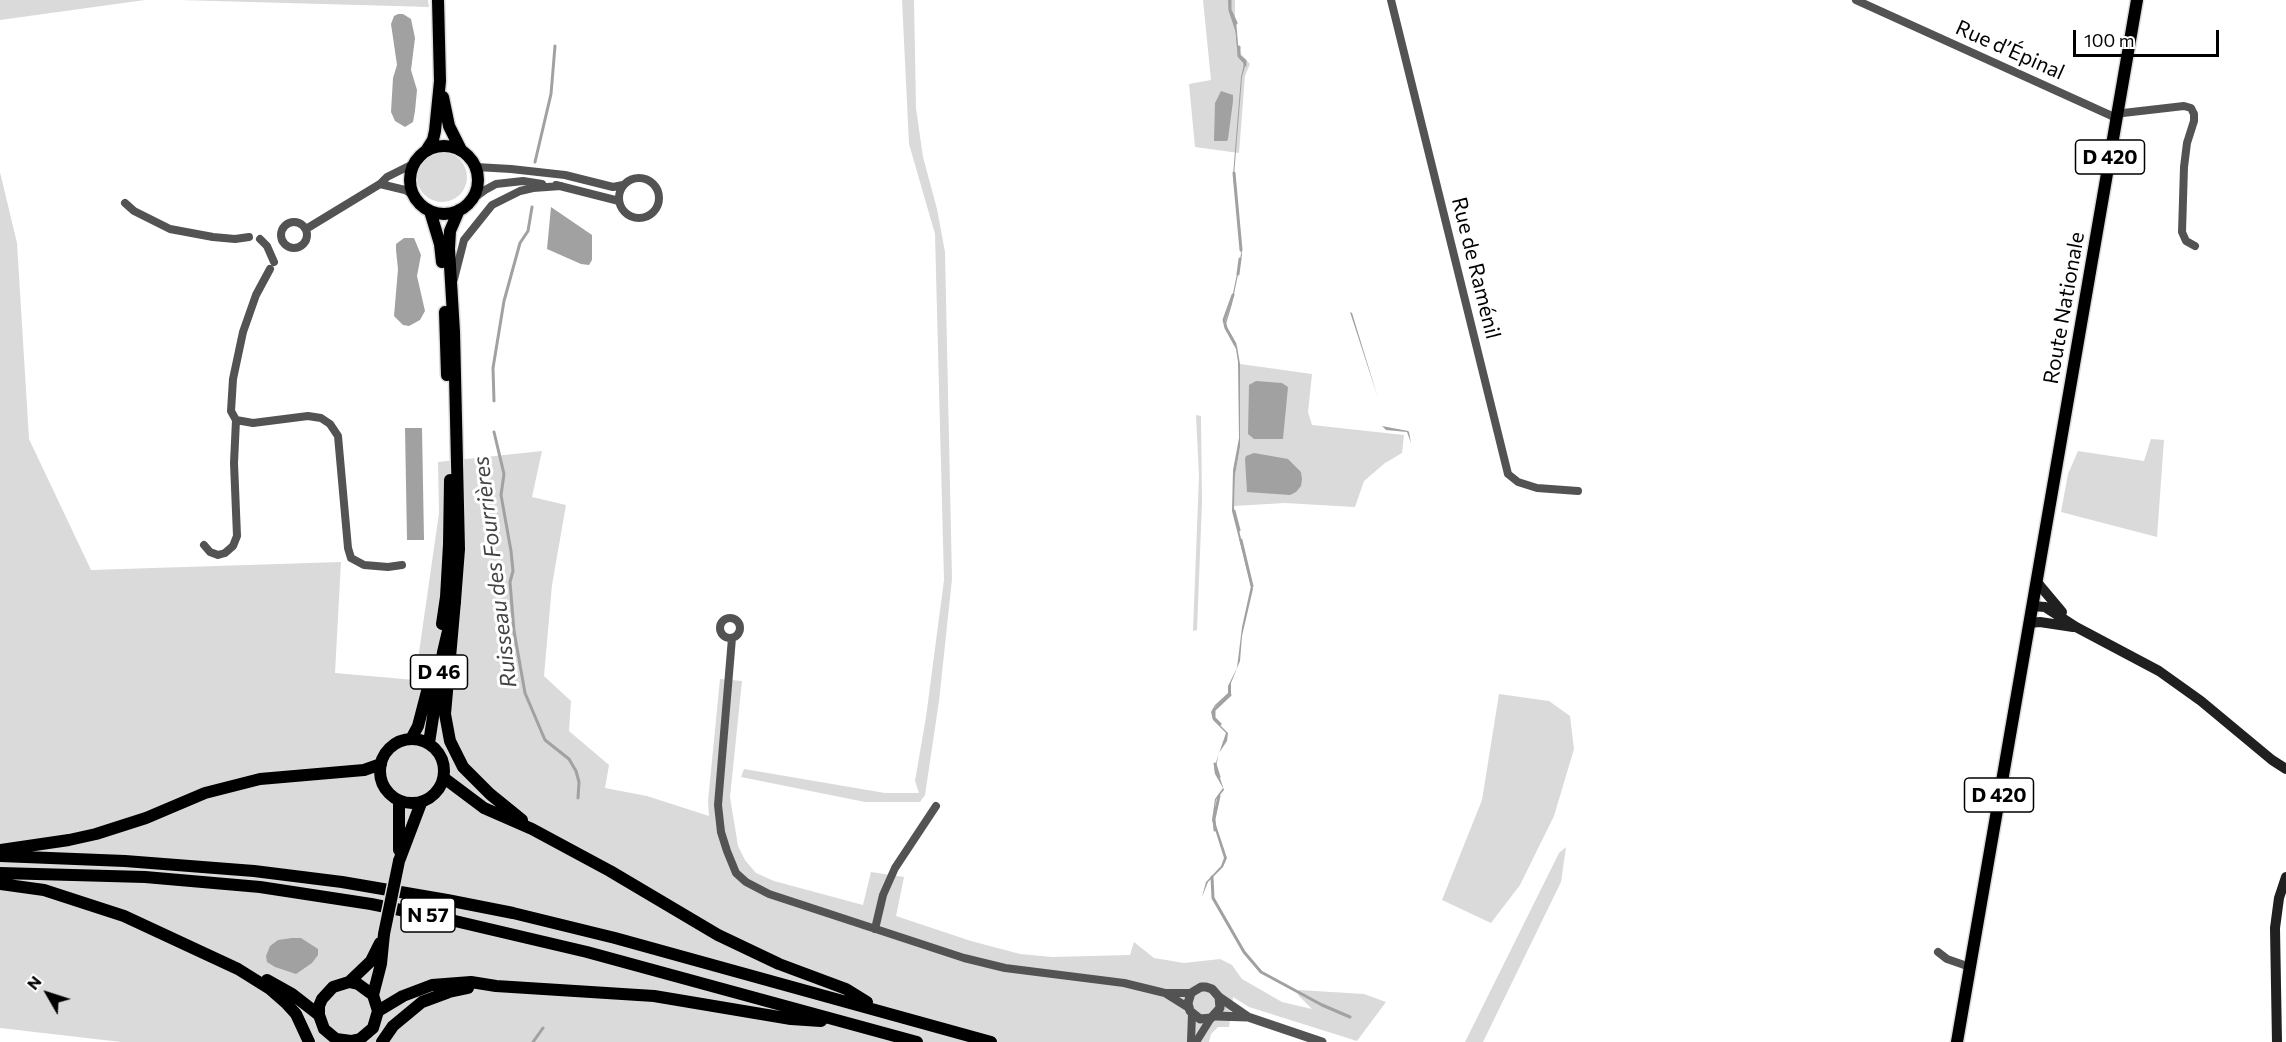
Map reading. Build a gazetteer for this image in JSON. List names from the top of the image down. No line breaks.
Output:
{"streets":{"main road":["D 420","Route Nationale","D 46","N 57"],"street":["Rue d’Épinal","Rue de Raménil"]},"crossings":[["Rue d’Épinal","Route Nationale"],["D 420","Route Nationale"]],"water":["Ruisseau des Fourrières"],"scale_bar":"100 m","north":"top left"}
